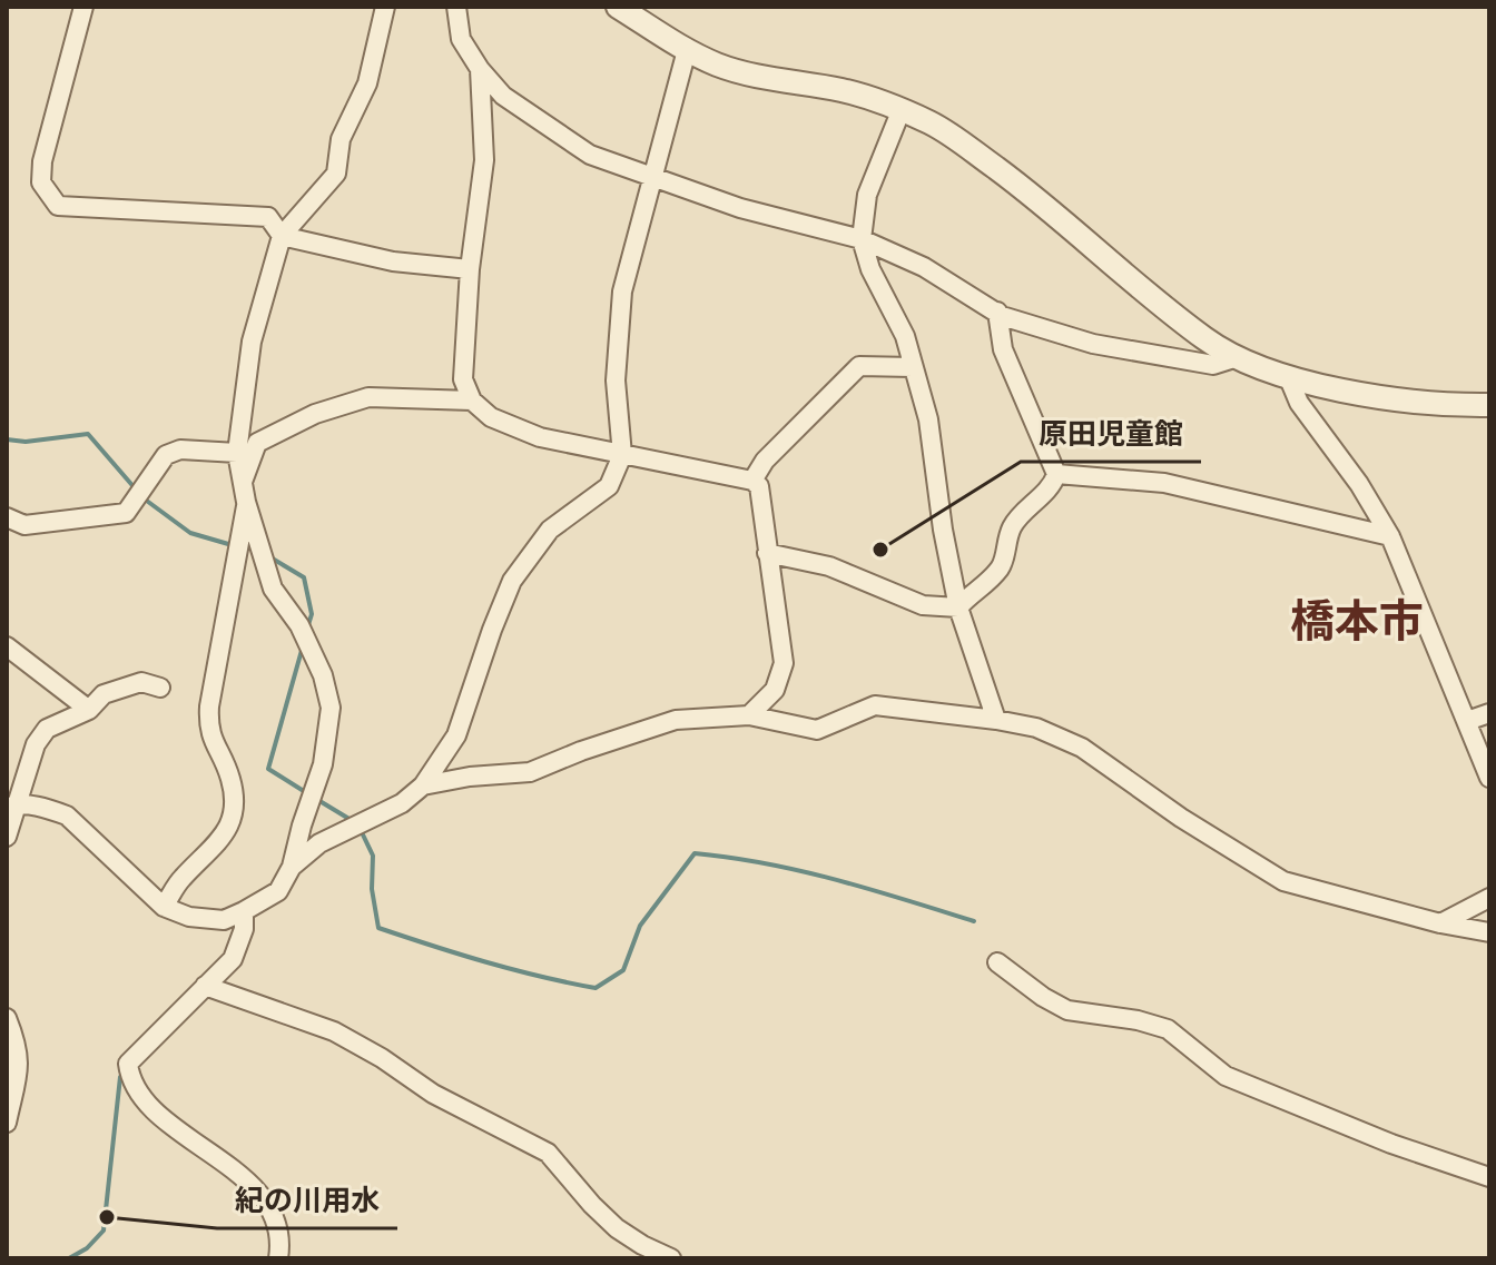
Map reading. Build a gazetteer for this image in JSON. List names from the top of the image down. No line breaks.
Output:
{"districts":["橋本市"],"places":["原田児童館","紀の川用水"]}
